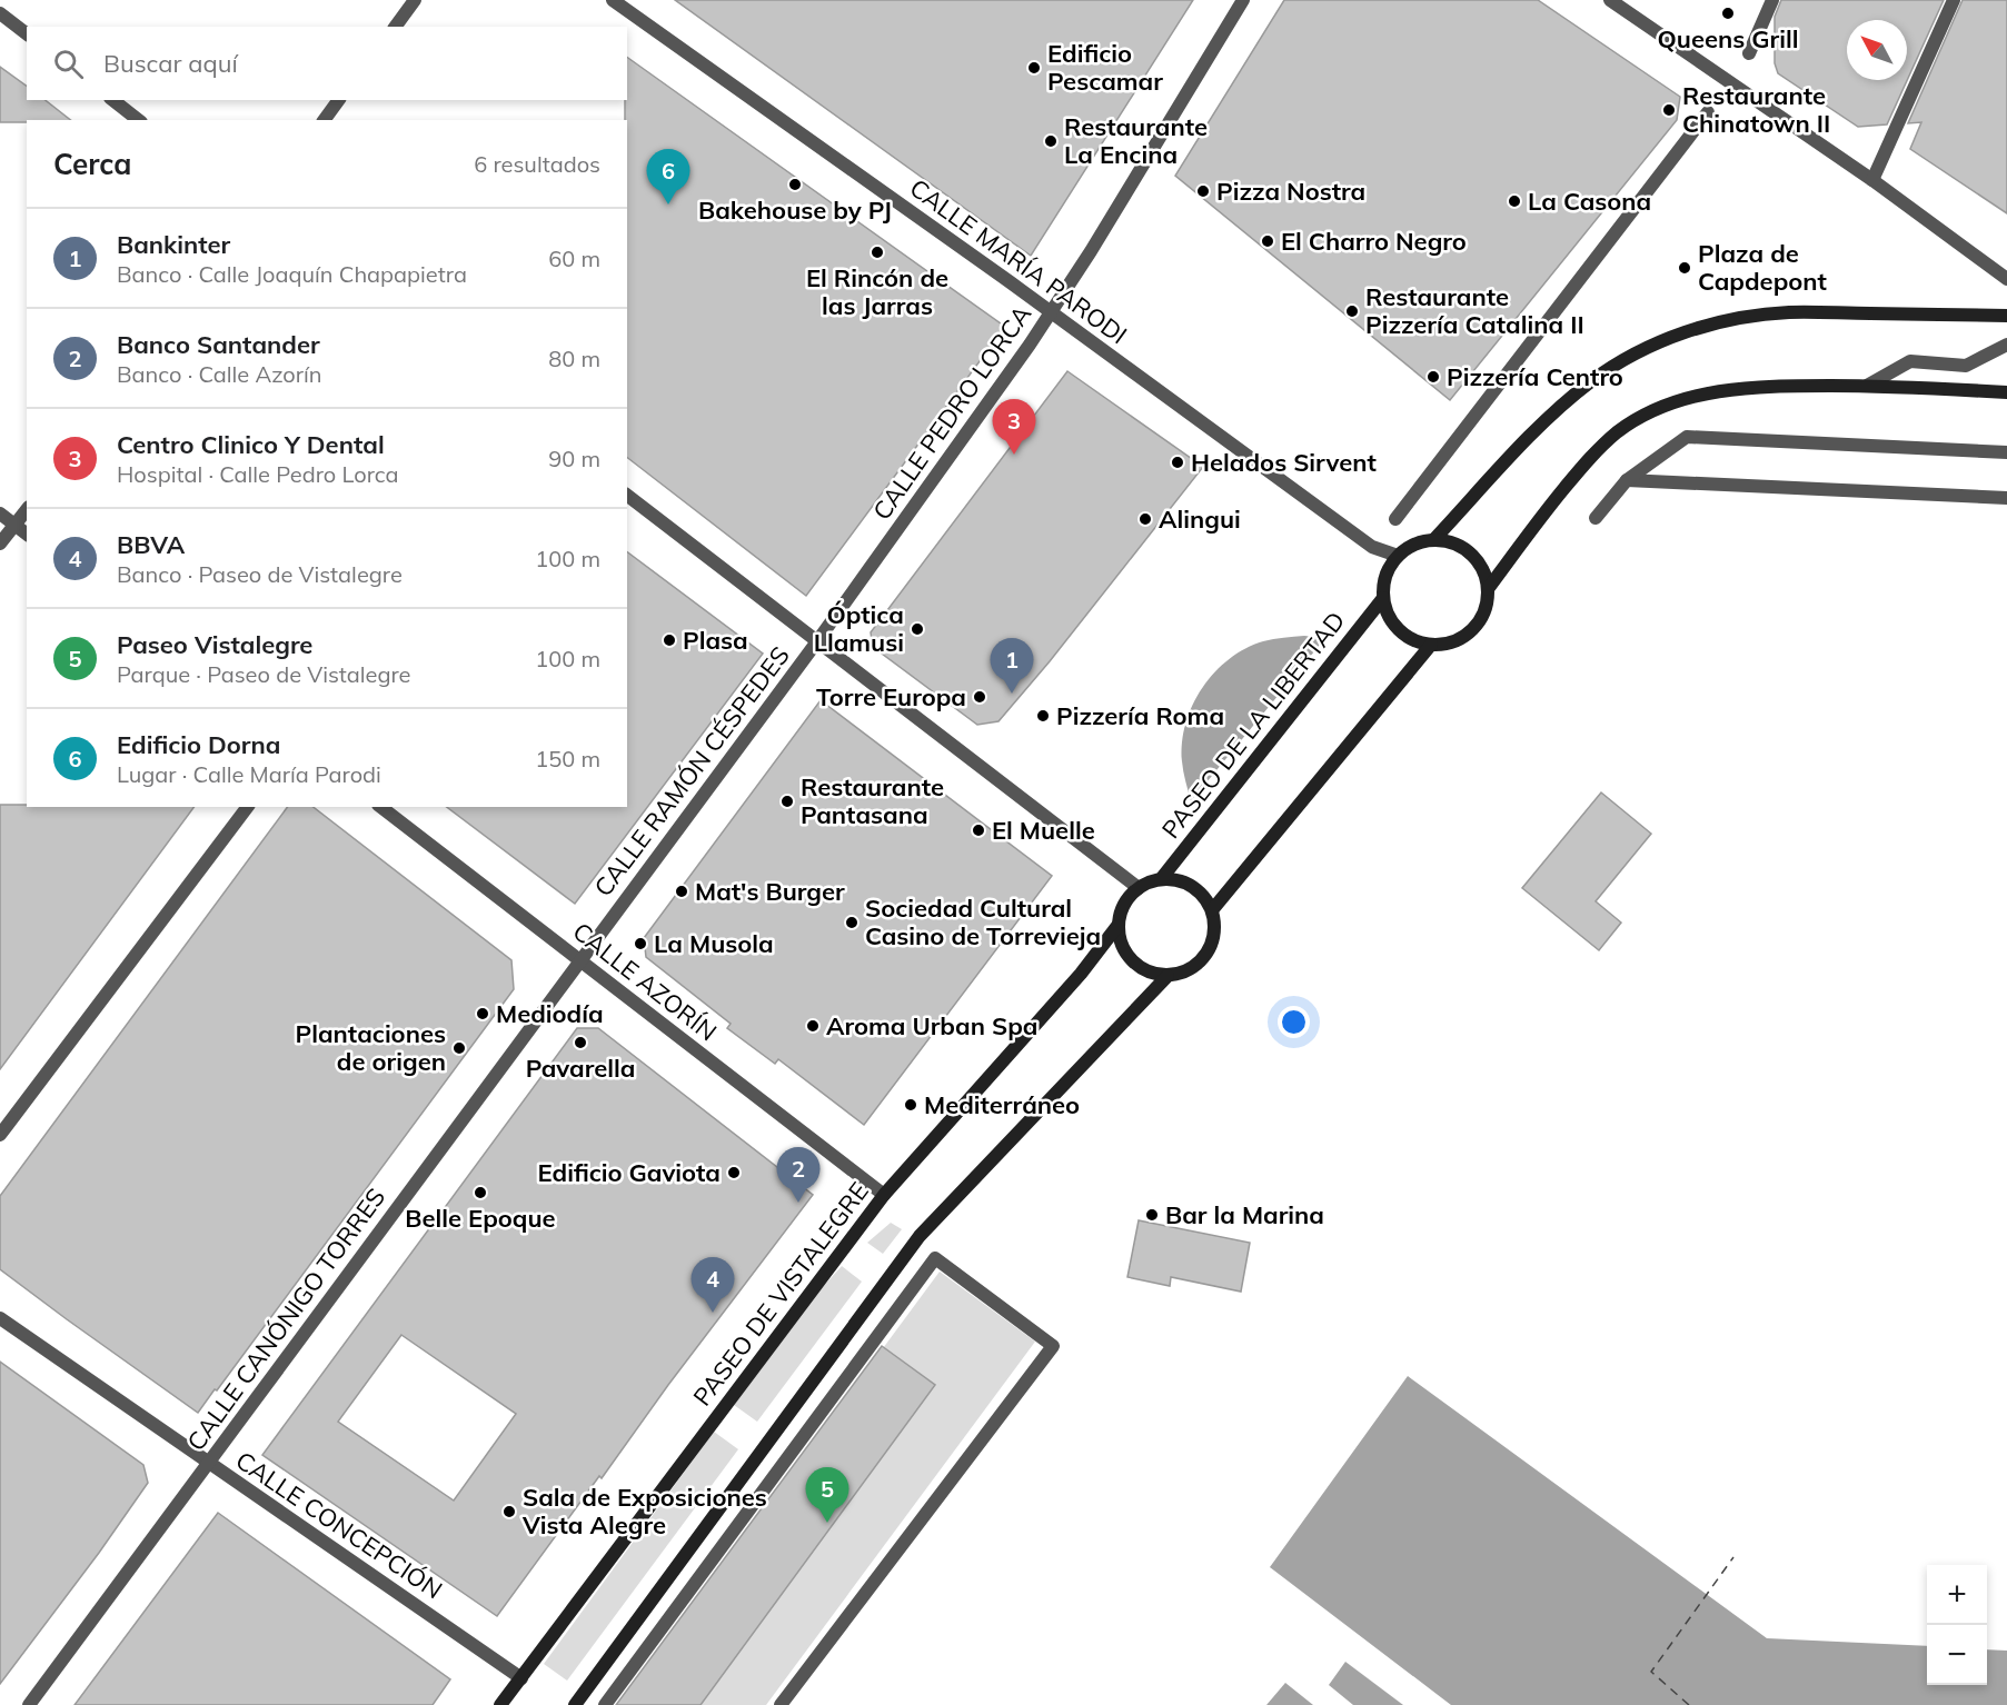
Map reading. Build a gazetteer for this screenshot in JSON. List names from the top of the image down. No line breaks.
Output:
{"streets":{"street":["CALLE MARÍA PARODI","CALLE PEDRO LORCA","PASEO DE LA LIBERTAD","CALLE RAMÓN CÉSPEDES","CALLE AZORÍN","PASEO DE VISTALEGRE","CALLE CANÓNIGO TORRES","CALLE CONCEPCIÓN"]},"crossings":[["CALLE MARÍA PARODI","CALLE PEDRO LORCA"],["CALLE MARÍA PARODI","PASEO DE LA LIBERTAD"],["CALLE PEDRO LORCA","CALLE RAMÓN CÉSPEDES"],["PASEO DE LA LIBERTAD","PASEO DE VISTALEGRE"],["CALLE RAMÓN CÉSPEDES","CALLE AZORÍN"],["CALLE RAMÓN CÉSPEDES","CALLE CANÓNIGO TORRES"],["CALLE AZORÍN","PASEO DE VISTALEGRE"],["CALLE AZORÍN","CALLE CANÓNIGO TORRES"],["PASEO DE VISTALEGRE","CALLE CONCEPCIÓN"],["CALLE CANÓNIGO TORRES","CALLE CONCEPCIÓN"]],"places":["Queens Grill","Edificio Pescamar","Restaurante Chinatown II","Restaurante La Encina","Bakehouse by PJ","Pizza Nostra","La Casona","El Charro Negro","El Rincón de las Jarras","Plaza de Capdepont","Restaurante Pizzería Catalina II","Pizzería Centro","Helados Sirvent","Alingui","Óptica Llamusi","Plasa","Torre Europa","Pizzería Roma","Restaurante Pantasana","El Muelle","Mat's Burger","Sociedad Cultural Casino de Torrevieja","La Musola","Mediodía","Aroma Urban Spa","Pavarella","Plantaciones de origen","Mediterráneo","Edificio Gaviota","Belle Epoque","Bar la Marina","Sala de Exposiciones Vista Alegre"],"north":"top left","page":{"search":"Buscar aquí","heading":["Cerca","6 resultados"],"pins":["6","3","1","2","4","5"],"list":[{"mark":"1","name":"Bankinter","note":"Banco · Calle Joaquín Chapapietra","value":"60 m"},{"mark":"2","name":"Banco Santander","note":"Banco · Calle Azorín","value":"80 m"},{"mark":"3","name":"Centro Clinico Y Dental","note":"Hospital · Calle Pedro Lorca","value":"90 m"},{"mark":"4","name":"BBVA","note":"Banco · Paseo de Vistalegre","value":"100 m"},{"mark":"5","name":"Paseo Vistalegre","note":"Parque · Paseo de Vistalegre","value":"100 m"},{"mark":"6","name":"Edificio Dorna","note":"Lugar · Calle María Parodi","value":"150 m"}],"map_buttons":["+","−"]}}
